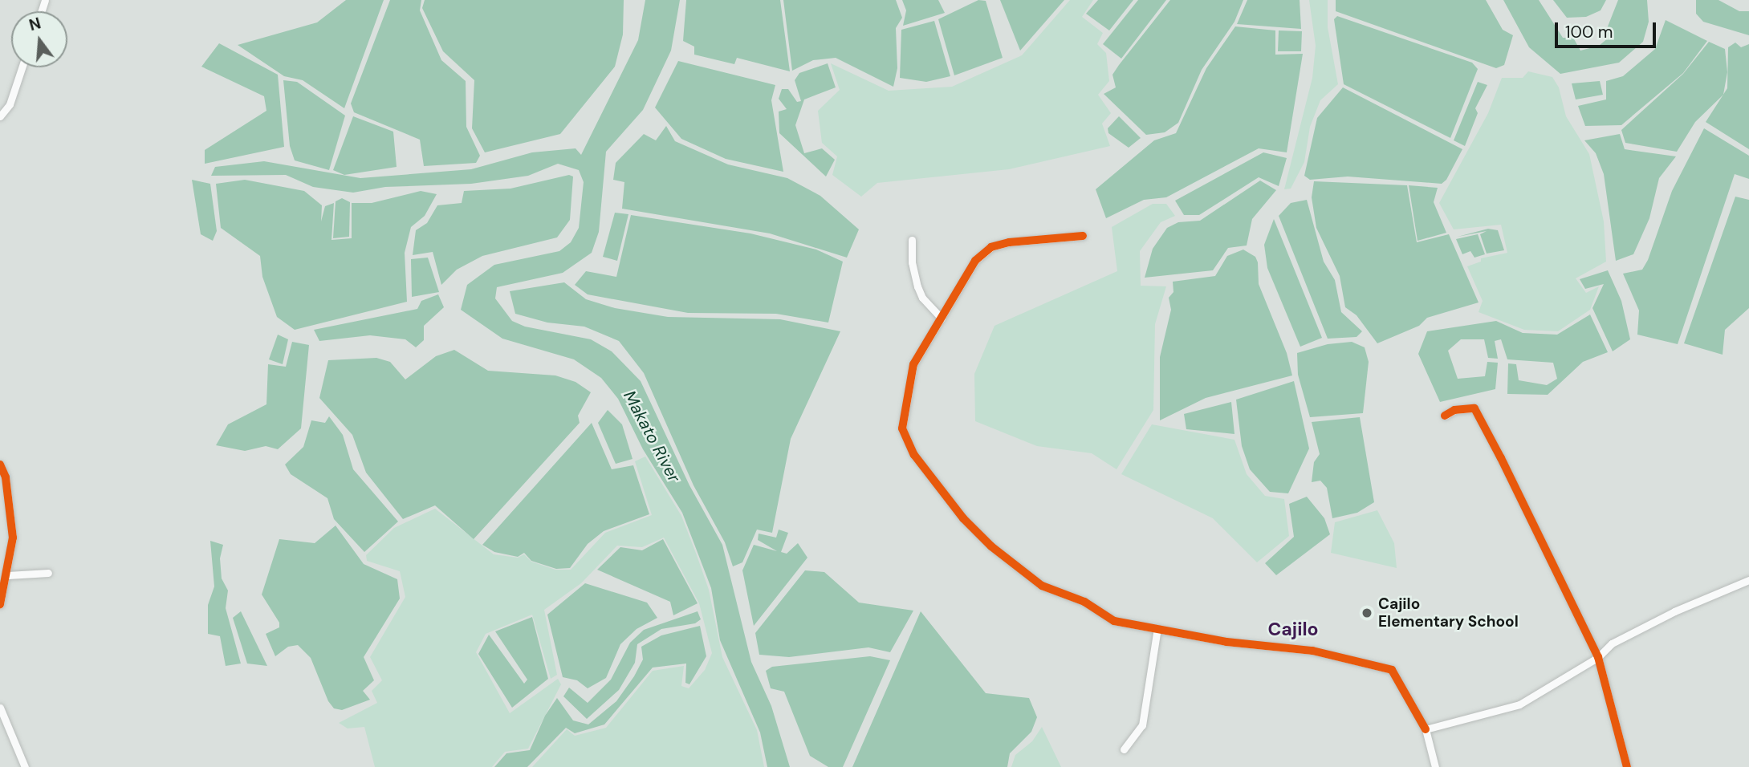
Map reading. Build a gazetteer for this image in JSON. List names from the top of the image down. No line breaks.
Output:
{"districts":["Cajilo"],"water":["Makato River"],"places":["Cajilo Elementary School"],"scale_bar":"100 m","north":"top"}
